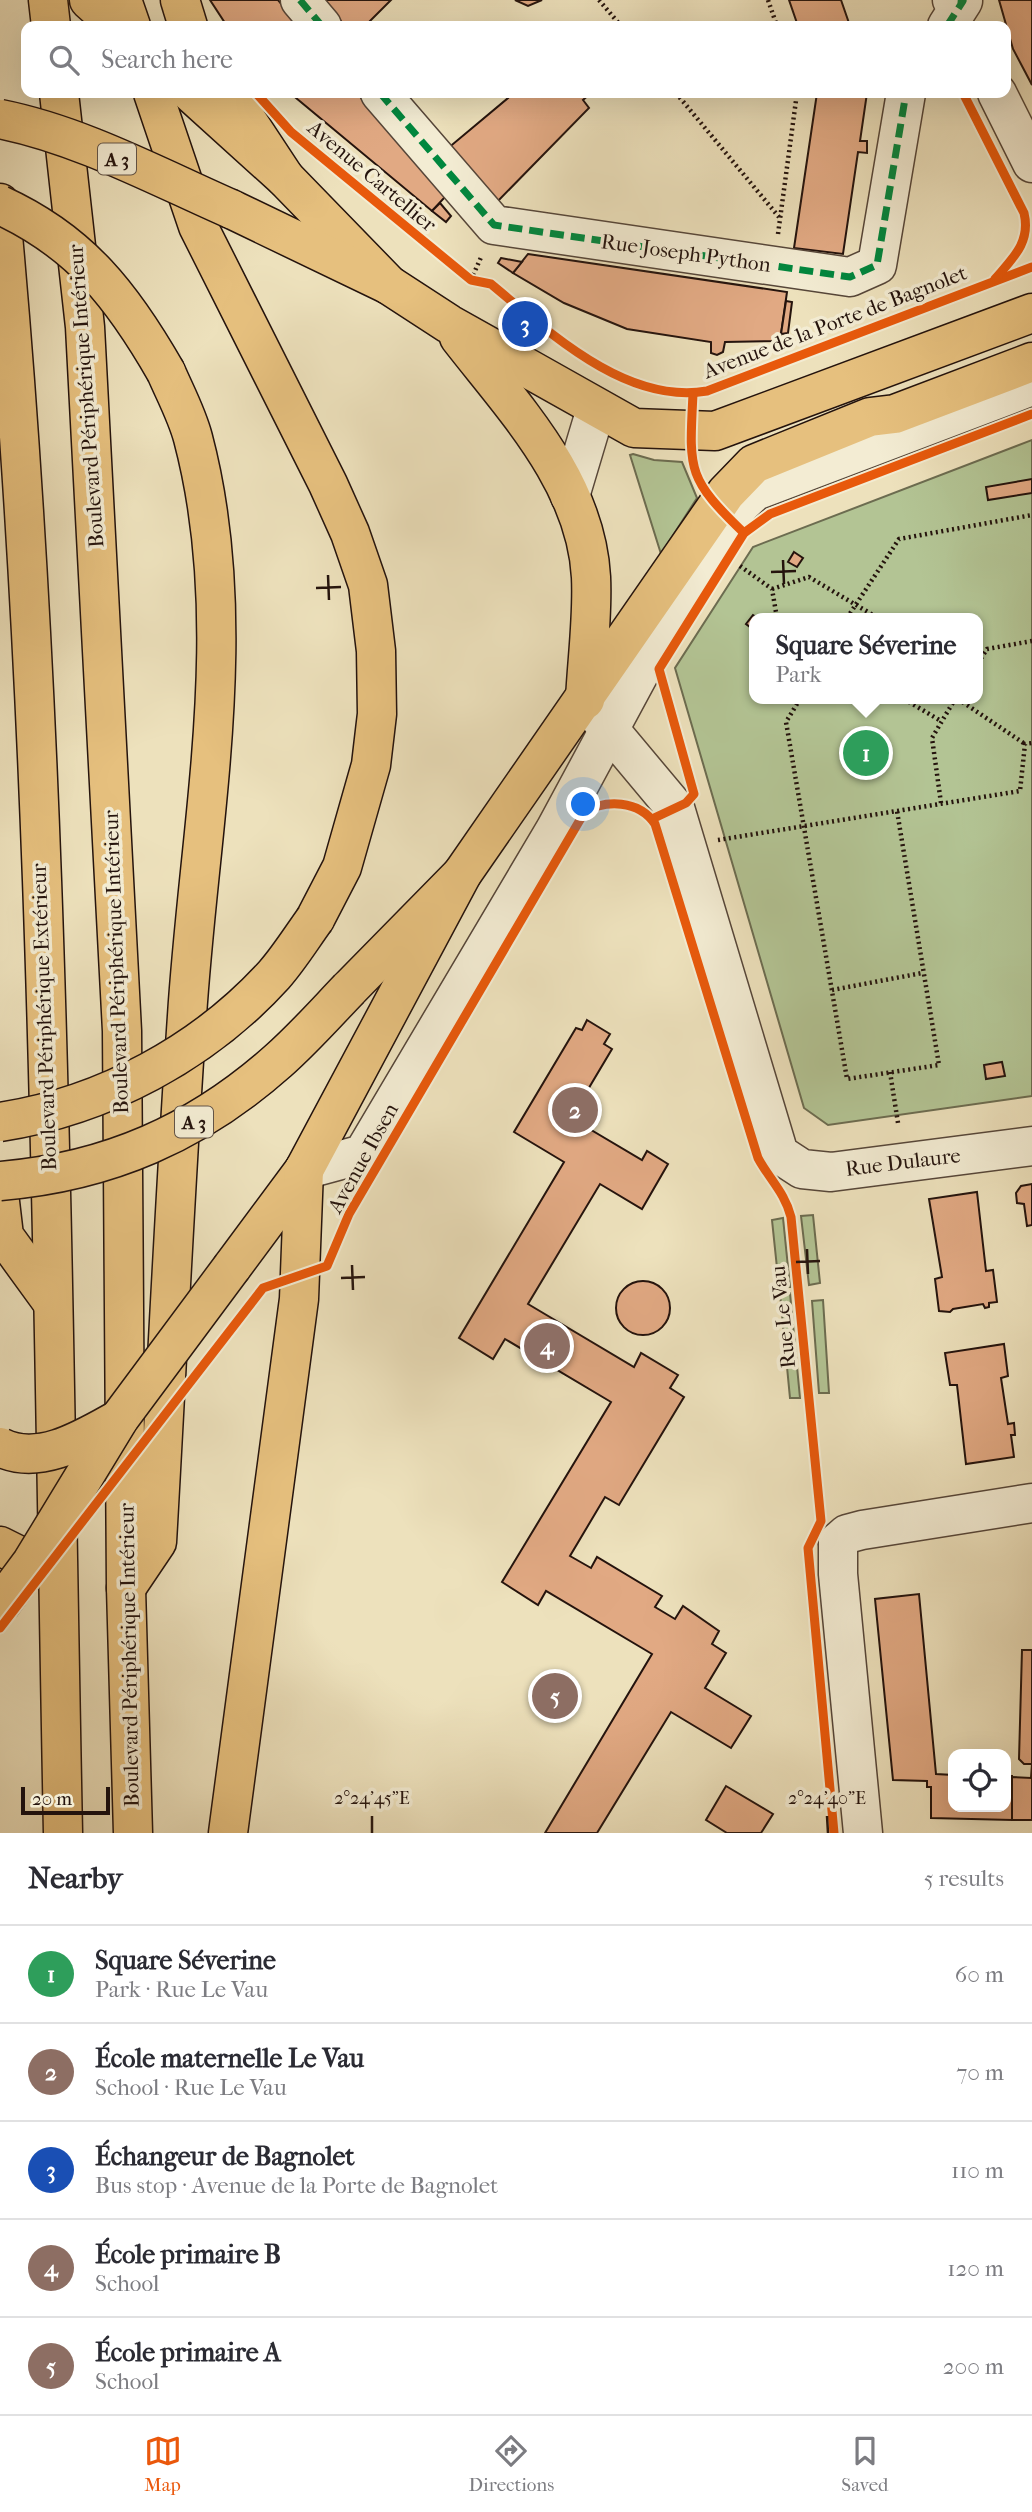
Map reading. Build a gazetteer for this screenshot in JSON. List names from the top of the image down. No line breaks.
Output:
{"streets":{"main road":["A 3","Boulevard Périphérique Intérieur","Boulevard Périphérique Extérieur"],"street":["Rue Joseph Python","Rue Dulaure"],"cycle path":["Avenue Cartellier","Avenue Ibsen"]},"scale_bar":"20 m","page":{"search":"Search here","pins":["3","1","2","4","5"],"popup":["Square Séverine","Park"],"scale":"20 m","heading":["Nearby","5 results"],"list":[{"mark":"1","name":"Square Séverine","note":"Park · Rue Le Vau","value":"60 m"},{"mark":"2","name":"École maternelle Le Vau","note":"School · Rue Le Vau","value":"70 m"},{"mark":"3","name":"Échangeur de Bagnolet","note":"Bus stop · Avenue de la Porte de Bagnolet","value":"110 m"},{"mark":"4","name":"École primaire B","note":"School","value":"120 m"},{"mark":"5","name":"École primaire A","note":"School","value":"200 m"}],"nav":["Map","Directions","Saved"]},"coordinates":["2°24'45\"E","2°24'40\"E"]}
